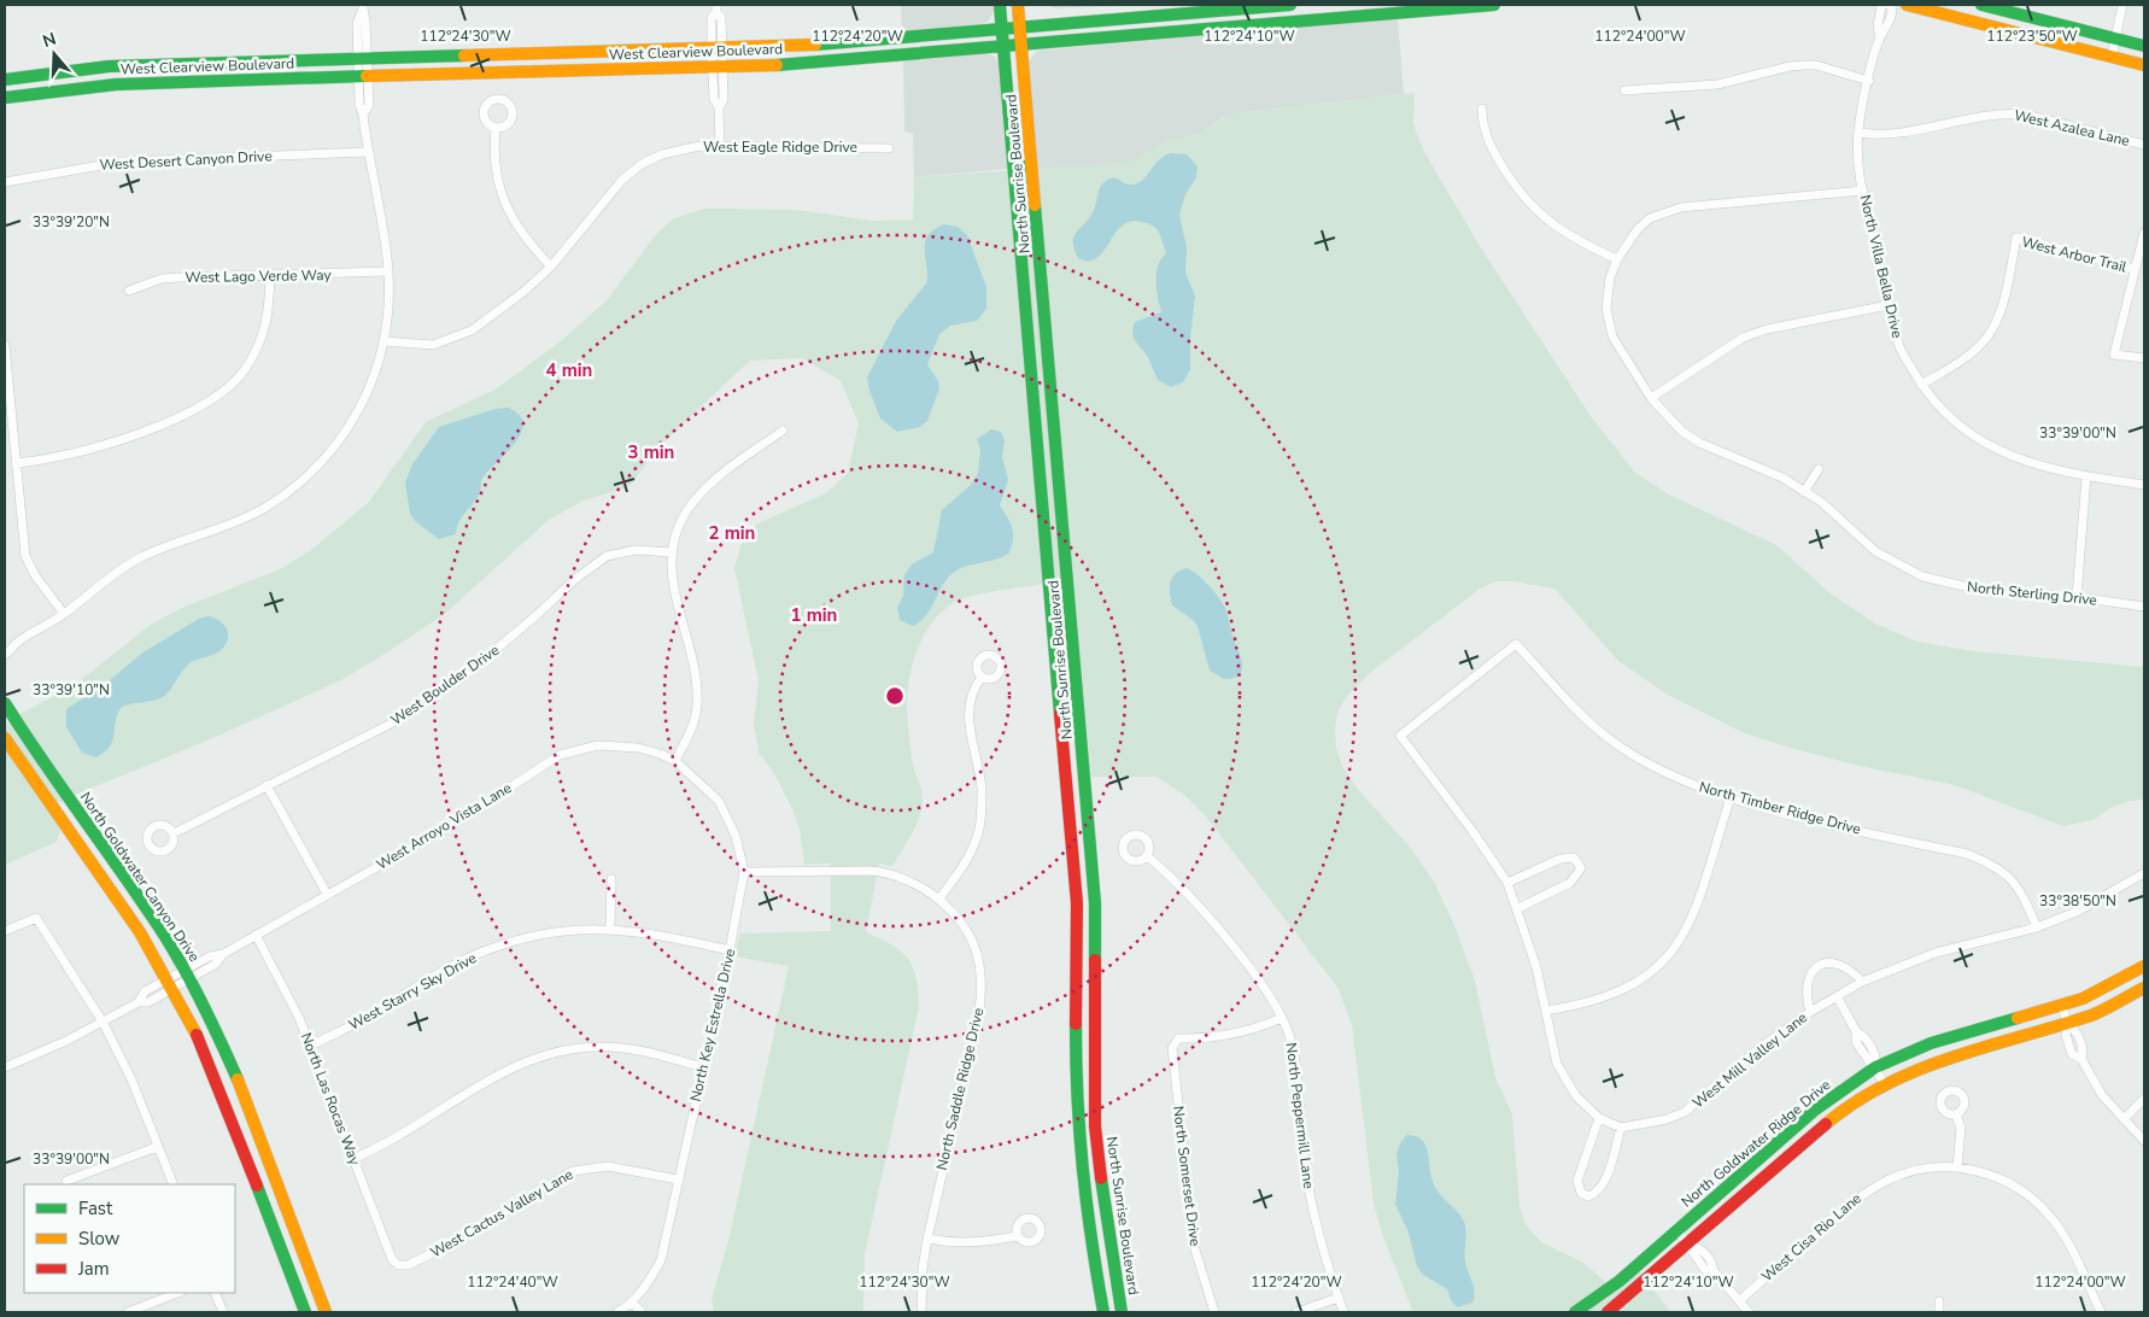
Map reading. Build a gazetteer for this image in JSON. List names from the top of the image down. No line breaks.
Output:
{"streets":{"street":["West Clearview Boulevard","West Azalea Lane","West Eagle Ridge Drive","West Desert Canyon Drive","North Sunrise Boulevard","West Arbor Trail","North Villa Bella Drive","West Lago Verde Way","North Sterling Drive","West Boulder Drive","North Timber Ridge Drive","West Arroyo Vista Lane","North Goldwater Canyon Drive","West Starry Sky Drive","North Key Estrella Drive","West Mill Valley Lane","North Saddle Ridge Drive","North Las Rocas Way","North Peppermill Lane","North Goldwater Ridge Drive","North Somerset Drive","West Cactus Valley Lane","West Cisa Rio Lane"]},"crossings":[["West Clearview Boulevard","North Sunrise Boulevard"],["West Azalea Lane","North Villa Bella Drive"],["West Arbor Trail","North Villa Bella Drive"],["North Timber Ridge Drive","West Mill Valley Lane"],["West Arroyo Vista Lane","North Goldwater Canyon Drive"],["West Arroyo Vista Lane","North Key Estrella Drive"],["West Arroyo Vista Lane","North Las Rocas Way"],["West Starry Sky Drive","North Key Estrella Drive"],["West Starry Sky Drive","North Las Rocas Way"],["North Key Estrella Drive","North Saddle Ridge Drive"],["North Key Estrella Drive","West Cactus Valley Lane"],["North Las Rocas Way","West Cactus Valley Lane"],["North Peppermill Lane","North Somerset Drive"]],"legend":["Fast","Slow","Jam"],"north":"top","coordinates":["112°24'00\"W","112°23'50\"W","112°24'30\"W","112°24'20\"W","112°24'10\"W","33°39'20\"N","33°39'00\"N","33°39'10\"N","33°38'50\"N","112°24'40\"W"],"rings":["4 min","3 min","2 min","1 min"]}
